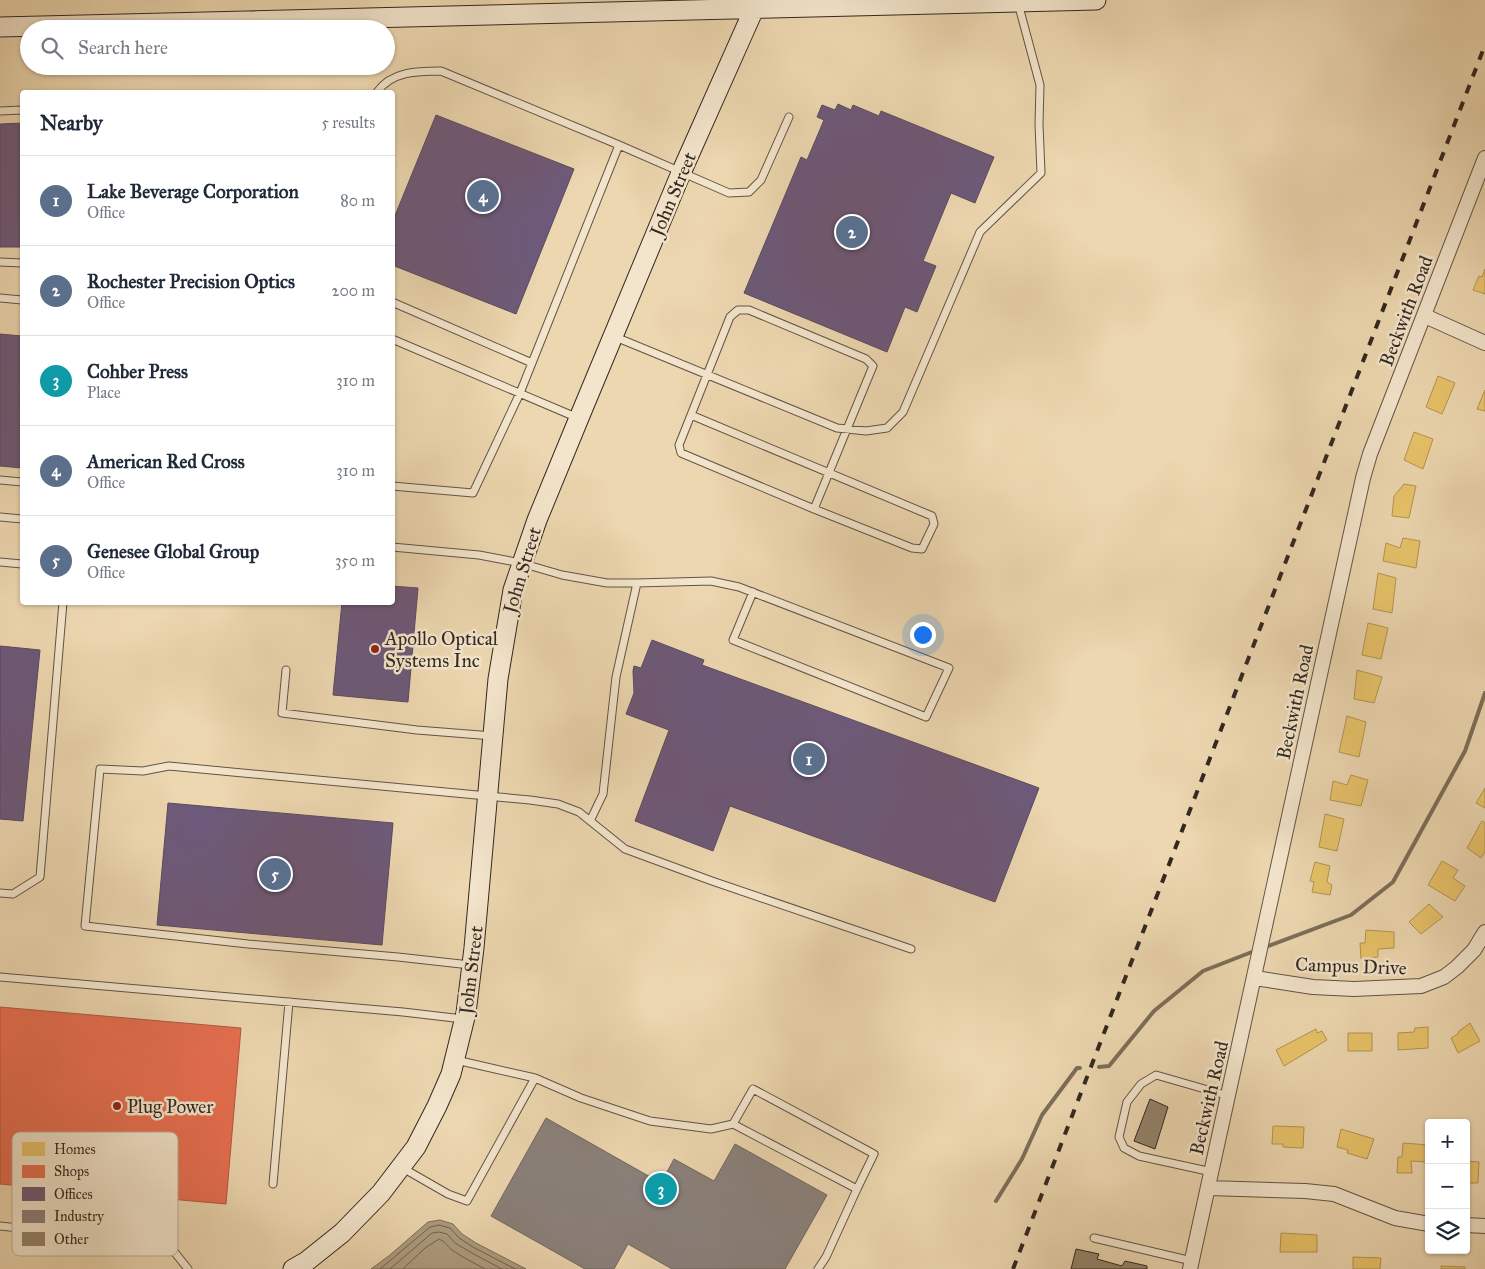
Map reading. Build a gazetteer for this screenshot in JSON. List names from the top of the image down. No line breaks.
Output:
{"streets":{"street":["John Street","Beckwith Road","Campus Drive"]},"crossings":[["Beckwith Road","Campus Drive"]],"places":["Apollo Optical Systems Inc","Plug Power"],"legend":["Homes","Shops","Offices","Industry","Other"],"page":{"search":"Search here","heading":["Nearby","5 results"],"list":[{"mark":"1","name":"Lake Beverage Corporation","note":"Office","value":"80 m"},{"mark":"2","name":"Rochester Precision Optics","note":"Office","value":"200 m"},{"mark":"3","name":"Cohber Press","note":"Place","value":"310 m"},{"mark":"4","name":"American Red Cross","note":"Office","value":"310 m"},{"mark":"5","name":"Genesee Global Group","note":"Office","value":"350 m"}],"pins":["4","2","1","5","3"],"map_buttons":["+","−"]}}
